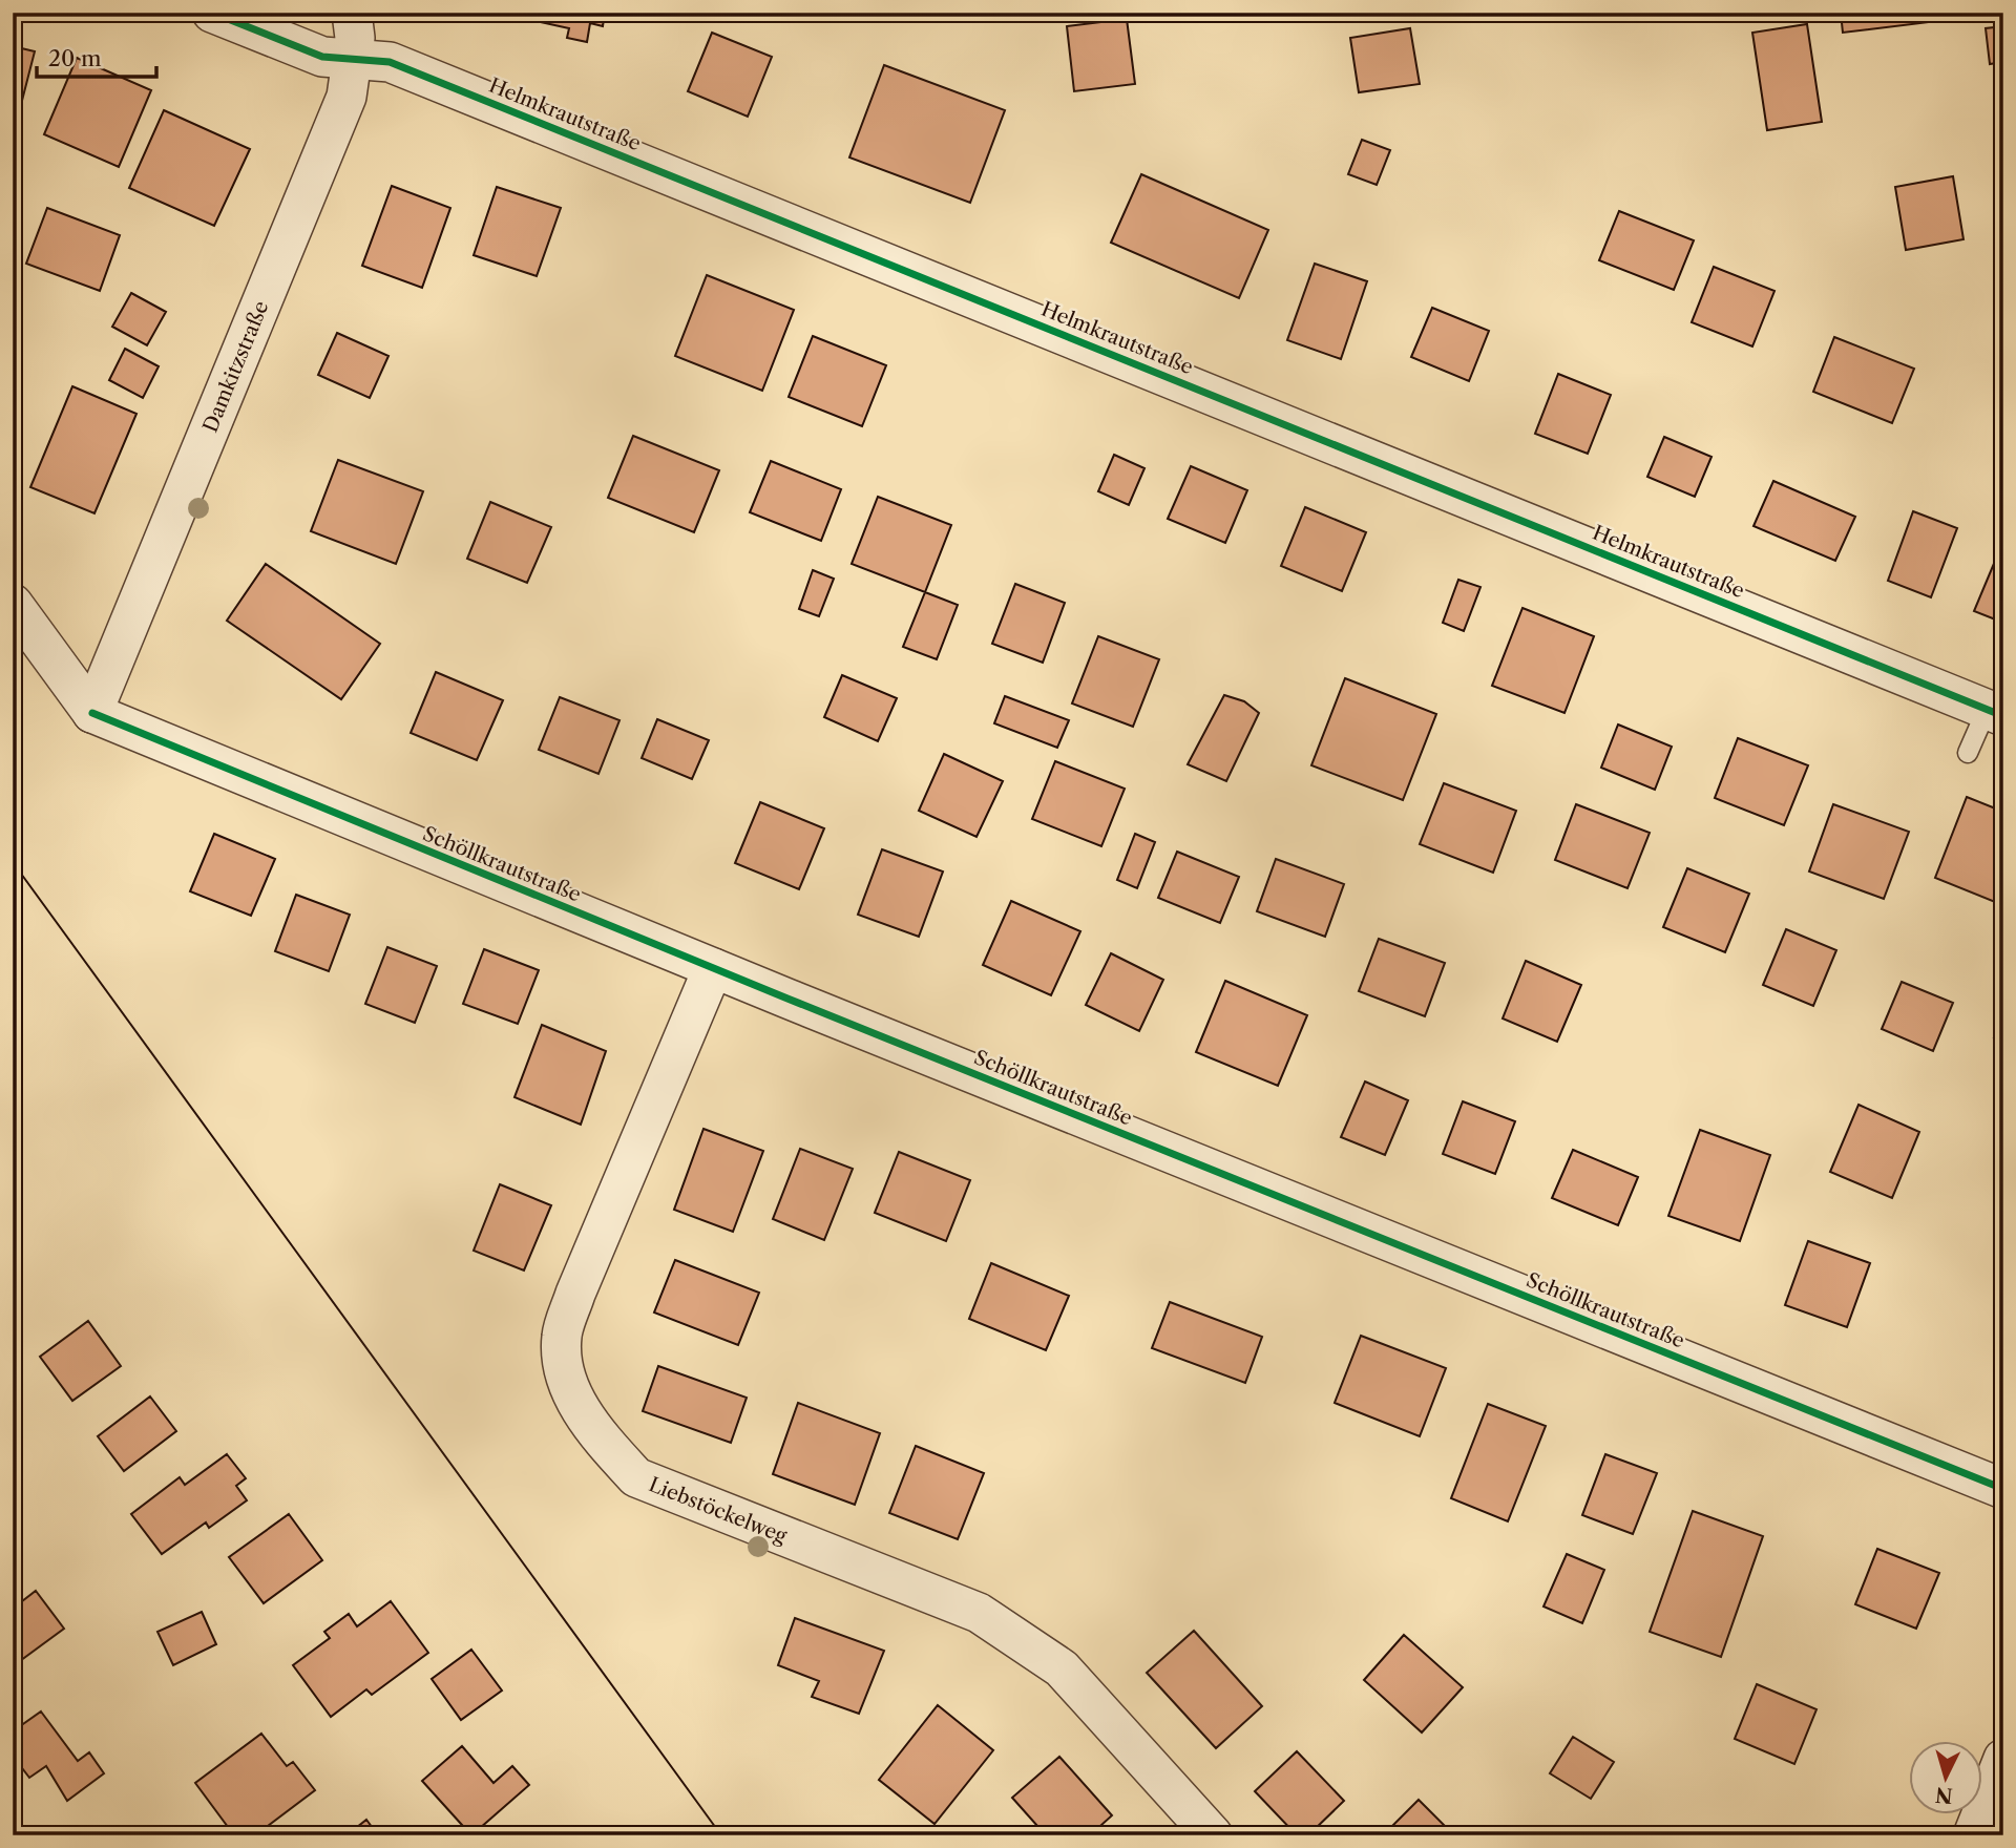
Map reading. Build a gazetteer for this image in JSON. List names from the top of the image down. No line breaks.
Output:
{"streets":{"street":["Helmkrautstraße","Damkitzstraße","Schöllkrautstraße","Liebstöckelweg"]},"crossings":[["Helmkrautstraße","Damkitzstraße"],["Damkitzstraße","Schöllkrautstraße"],["Schöllkrautstraße","Liebstöckelweg"]],"scale_bar":"20 m","north":"bottom"}
